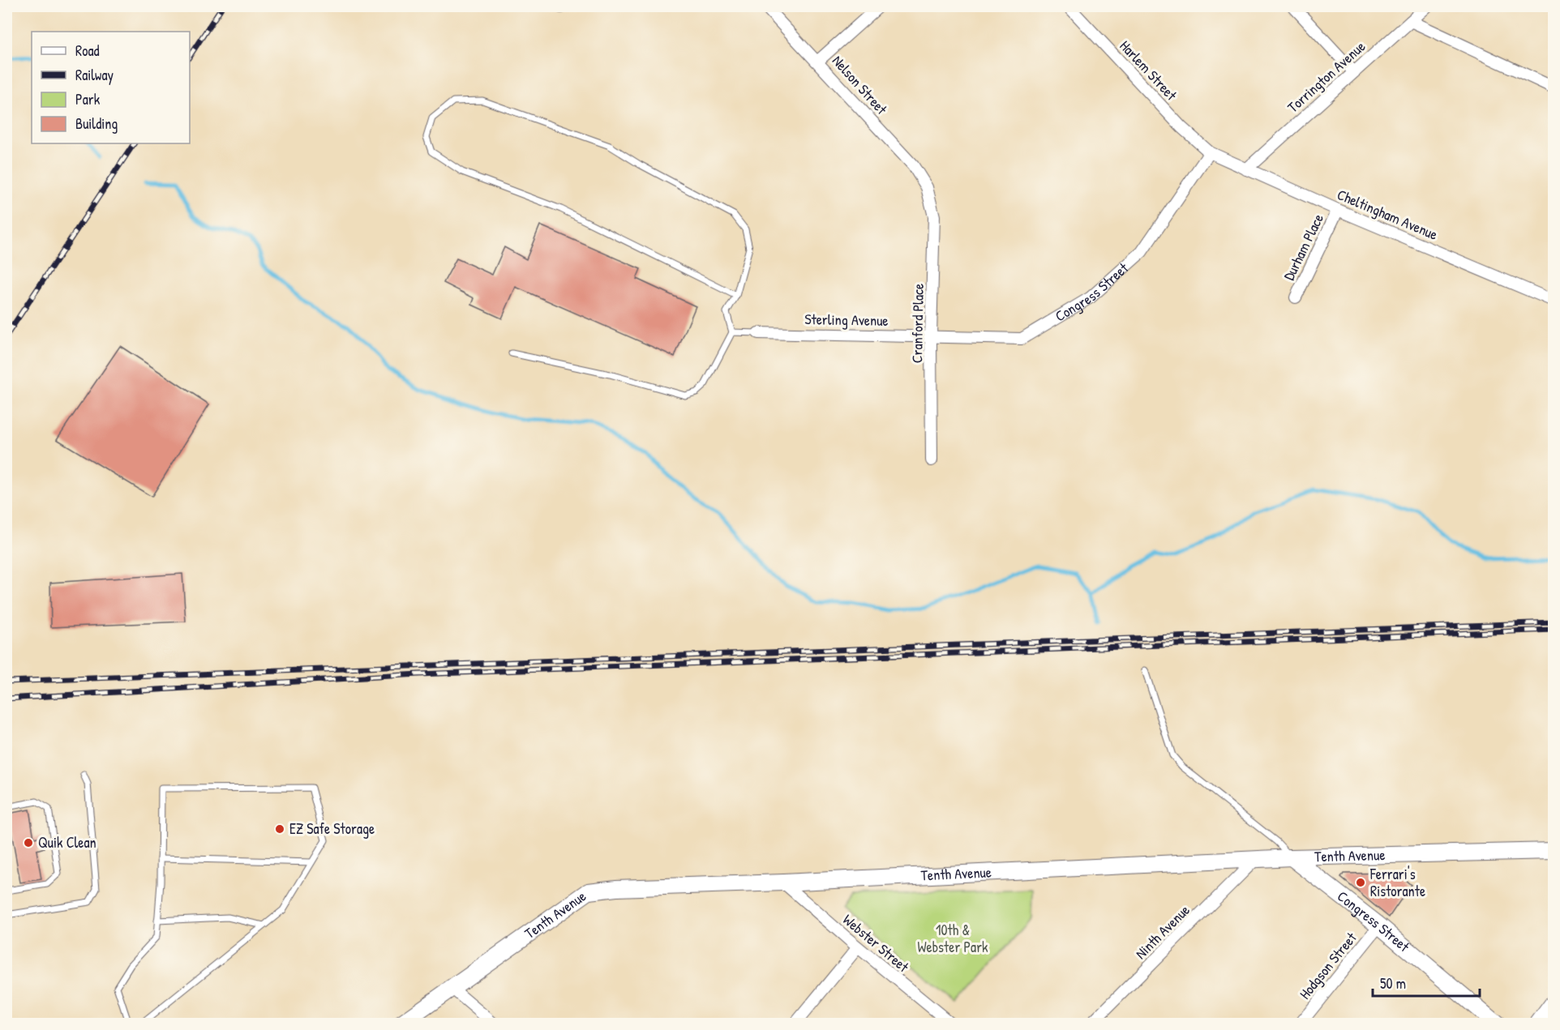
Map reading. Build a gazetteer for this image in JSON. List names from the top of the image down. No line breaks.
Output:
{"streets":{"street":["Harlem Street","Torrington Avenue","Nelson Street","Cheltingham Avenue","Durham Place","Congress Street","Sterling Avenue","Cranford Place","Tenth Avenue","Ninth Avenue","Webster Street","Hodgson Street"]},"crossings":[["Harlem Street","Cheltingham Avenue"],["Harlem Street","Congress Street"],["Torrington Avenue","Cheltingham Avenue"],["Nelson Street","Cranford Place"],["Cheltingham Avenue","Durham Place"],["Cheltingham Avenue","Congress Street"],["Congress Street","Sterling Avenue"],["Congress Street","Tenth Avenue"],["Congress Street","Hodgson Street"],["Sterling Avenue","Cranford Place"],["Tenth Avenue","Ninth Avenue"],["Tenth Avenue","Webster Street"]],"parks":["10th & Webster Park"],"places":["EZ Safe Storage","Quik Clean","Ferrari's Ristorante"],"legend":["Road","Railway","Park","Building"],"scale_bar":"50 m"}
